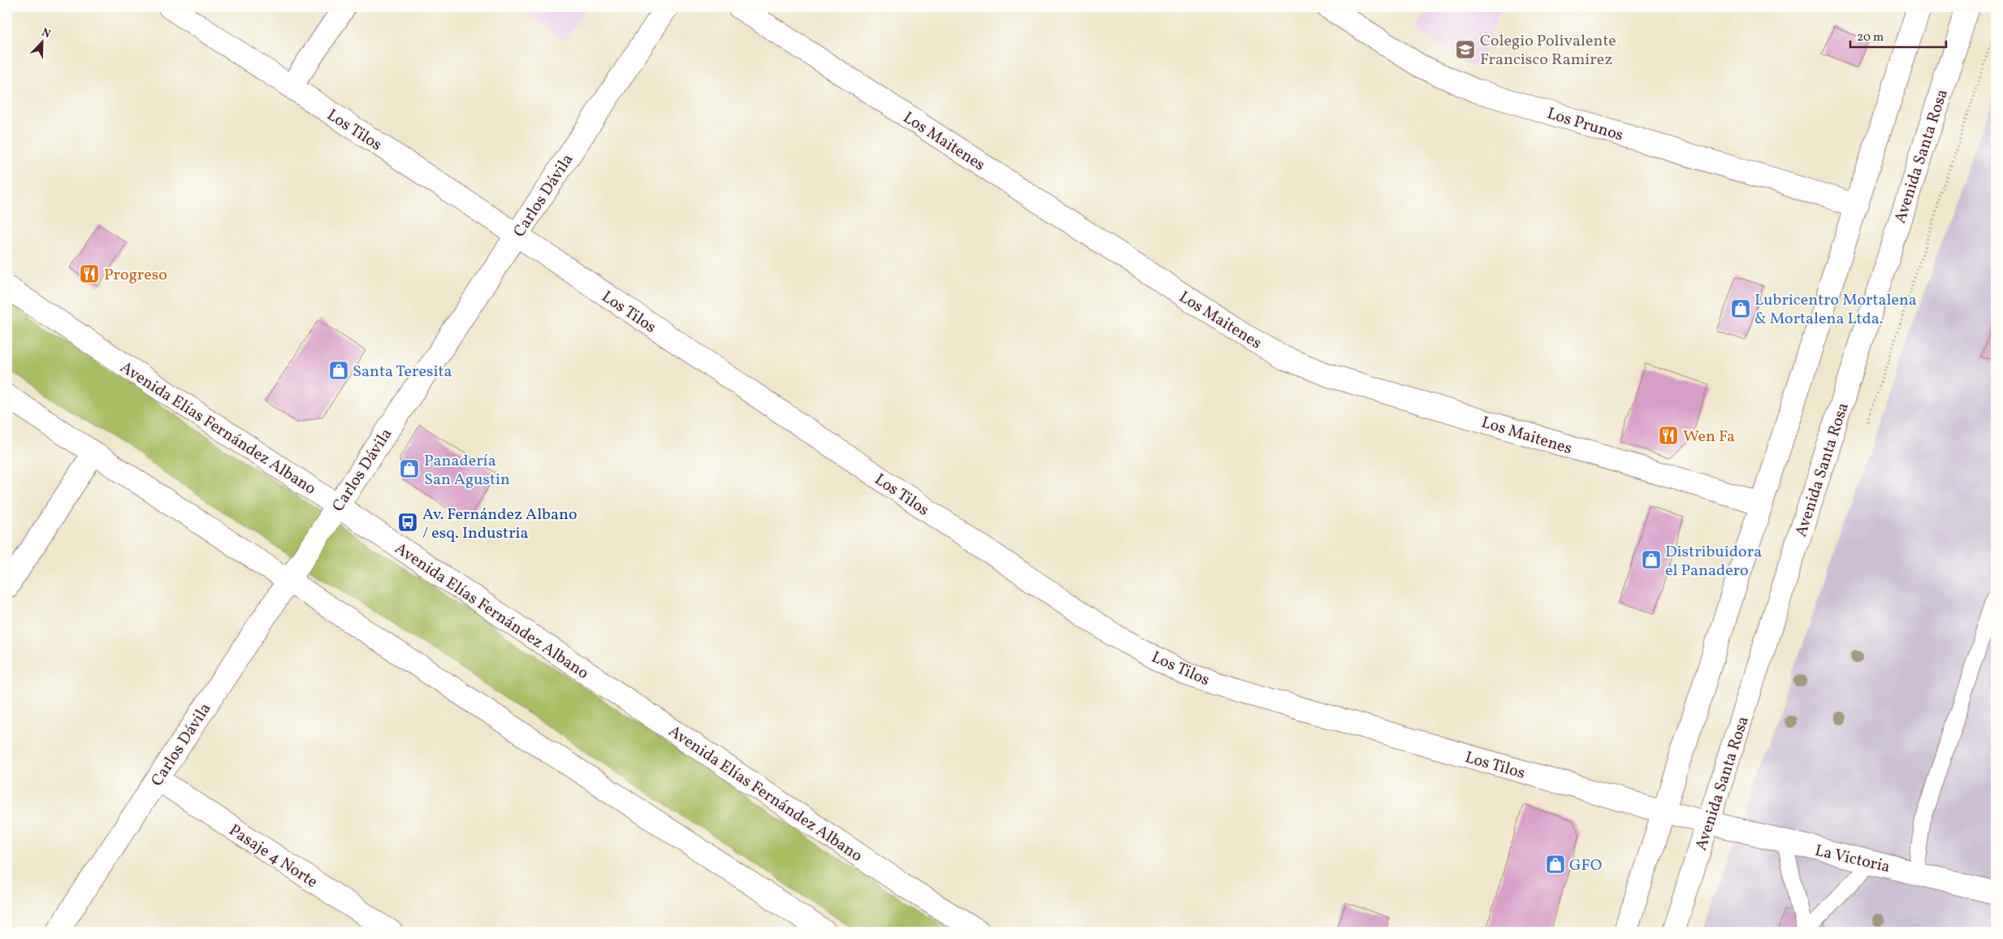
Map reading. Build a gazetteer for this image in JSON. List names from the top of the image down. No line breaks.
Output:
{"streets":{"street":["Los Prunos","Los Tilos","Los Maitenes","Avenida Santa Rosa","Carlos Dávila","Avenida Elías Fernández Albano","Pasaje 4 Norte","La Victoria"]},"crossings":[["Los Tilos","Avenida Santa Rosa"],["Los Tilos","Carlos Dávila"],["Los Tilos","La Victoria"],["Avenida Santa Rosa","La Victoria"],["Carlos Dávila","Avenida Elías Fernández Albano"],["Carlos Dávila","Pasaje 4 Norte"]],"places":{"school or university":["Colegio Polivalente Francisco Ramirez"],"restaurant":["Progreso","Wen Fa"],"shop":["Lubricentro Mortalena & Mortalena Ltda.","Santa Teresita","Panadería San Agustin","Distribuidora el Panadero","GFO"],"bus stop":["Av. Fernández Albano / esq. Industria"]},"scale_bar":"20 m","north":"top right"}
